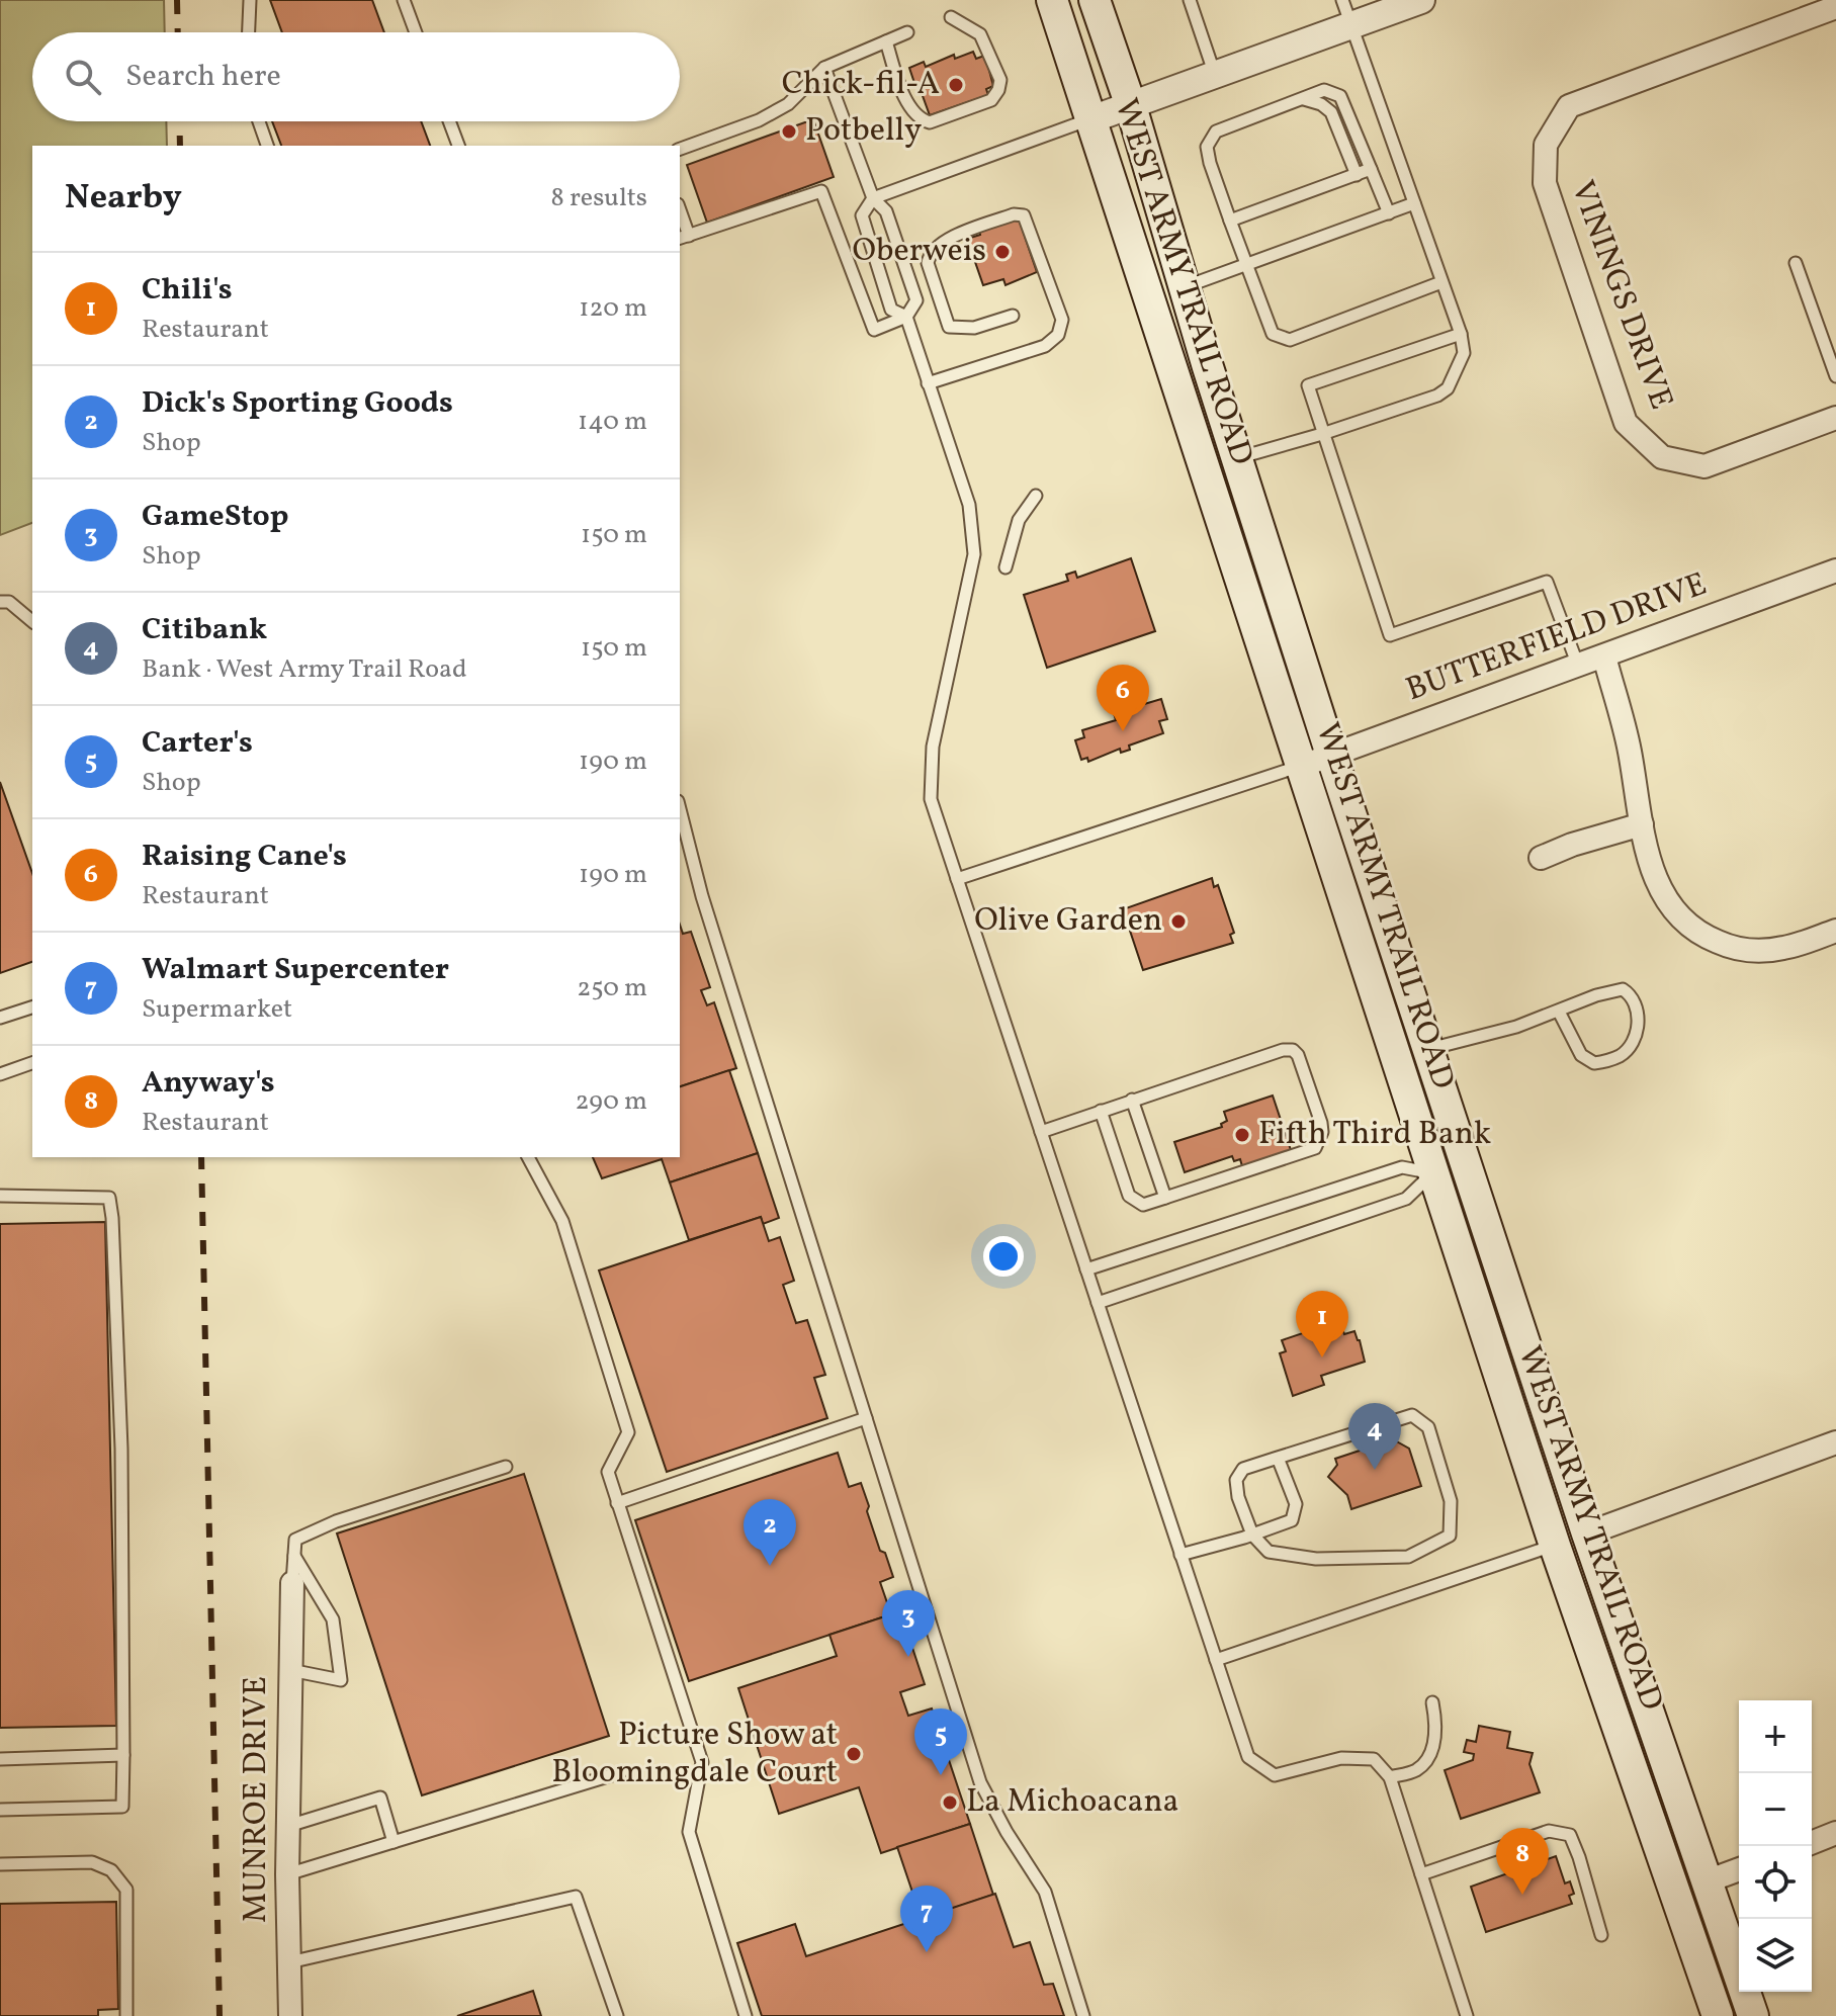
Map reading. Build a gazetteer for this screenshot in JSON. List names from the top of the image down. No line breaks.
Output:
{"streets":{"main road":["WEST ARMY TRAIL ROAD"],"street":["VININGS DRIVE","BUTTERFIELD DRIVE","MUNROE DRIVE"]},"crossings":[["WEST ARMY TRAIL ROAD","BUTTERFIELD DRIVE"]],"places":["Chick-fil-A","Potbelly","Oberweis","Olive Garden","Fifth Third Bank","Picture Show at Bloomingdale Court","La Michoacana"],"page":{"search":"Search here","heading":["Nearby","8 results"],"list":[{"mark":"1","name":"Chili's","note":"Restaurant","value":"120 m"},{"mark":"2","name":"Dick's Sporting Goods","note":"Shop","value":"140 m"},{"mark":"3","name":"GameStop","note":"Shop","value":"150 m"},{"mark":"4","name":"Citibank","note":"Bank · West Army Trail Road","value":"150 m"},{"mark":"5","name":"Carter's","note":"Shop","value":"190 m"},{"mark":"6","name":"Raising Cane's","note":"Restaurant","value":"190 m"},{"mark":"7","name":"Walmart Supercenter","note":"Supermarket","value":"250 m"},{"mark":"8","name":"Anyway's","note":"Restaurant","value":"290 m"}],"pins":["6","1","4","2","3","5","8","7"],"map_buttons":["+","−"]}}
